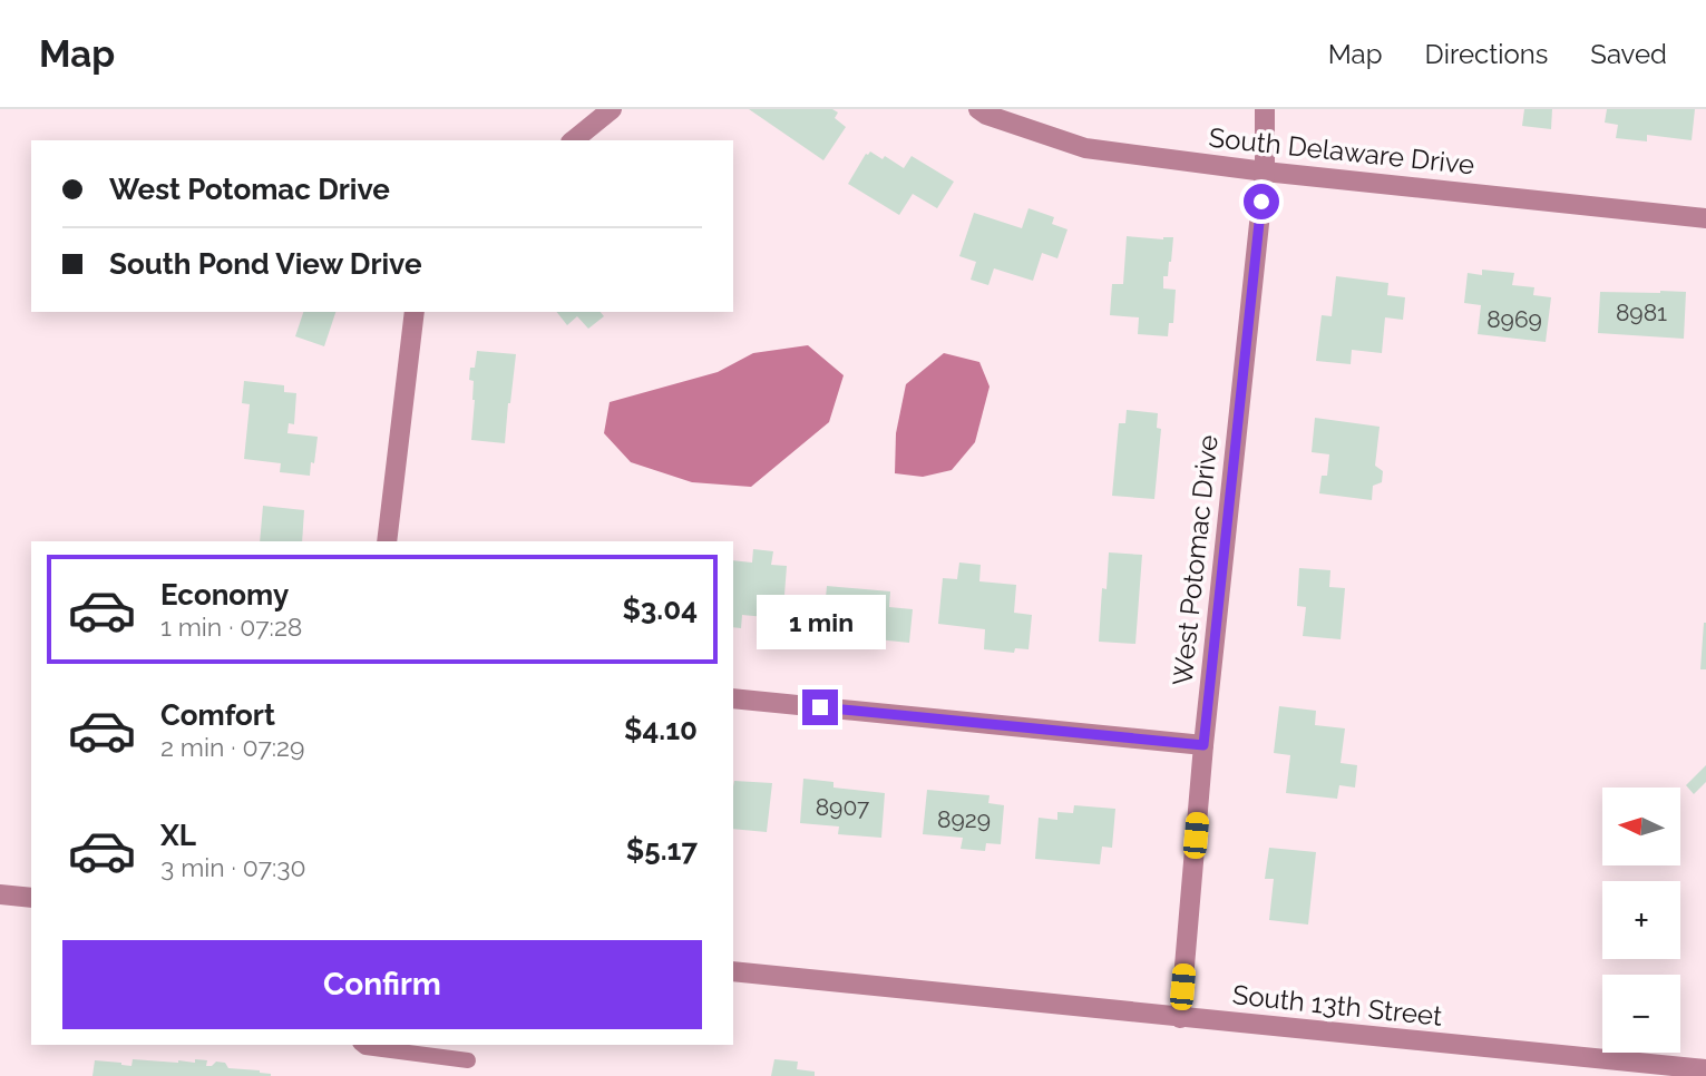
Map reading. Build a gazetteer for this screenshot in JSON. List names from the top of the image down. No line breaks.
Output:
{"streets":{"street":["South Delaware Drive","West Potomac Drive","South 13th Street"]},"crossings":[["South Delaware Drive","West Potomac Drive"],["West Potomac Drive","South 13th Street"]],"house_numbers":["8981","8969","8907","8929"],"north":"left","page":{"header":"Map","nav":["Map","Directions","Saved"],"banner":["West Potomac Drive","South Pond View Drive"],"list":[{"name":"Economy","note":"1 min · 07:28","value":"$3.04"},{"name":"Comfort","note":"2 min · 07:29","value":"$4.10"},{"name":"XL","note":"3 min · 07:30","value":"$5.17"}],"bubble":"1 min","map_buttons":["+","−"],"buttons":"Confirm"}}
